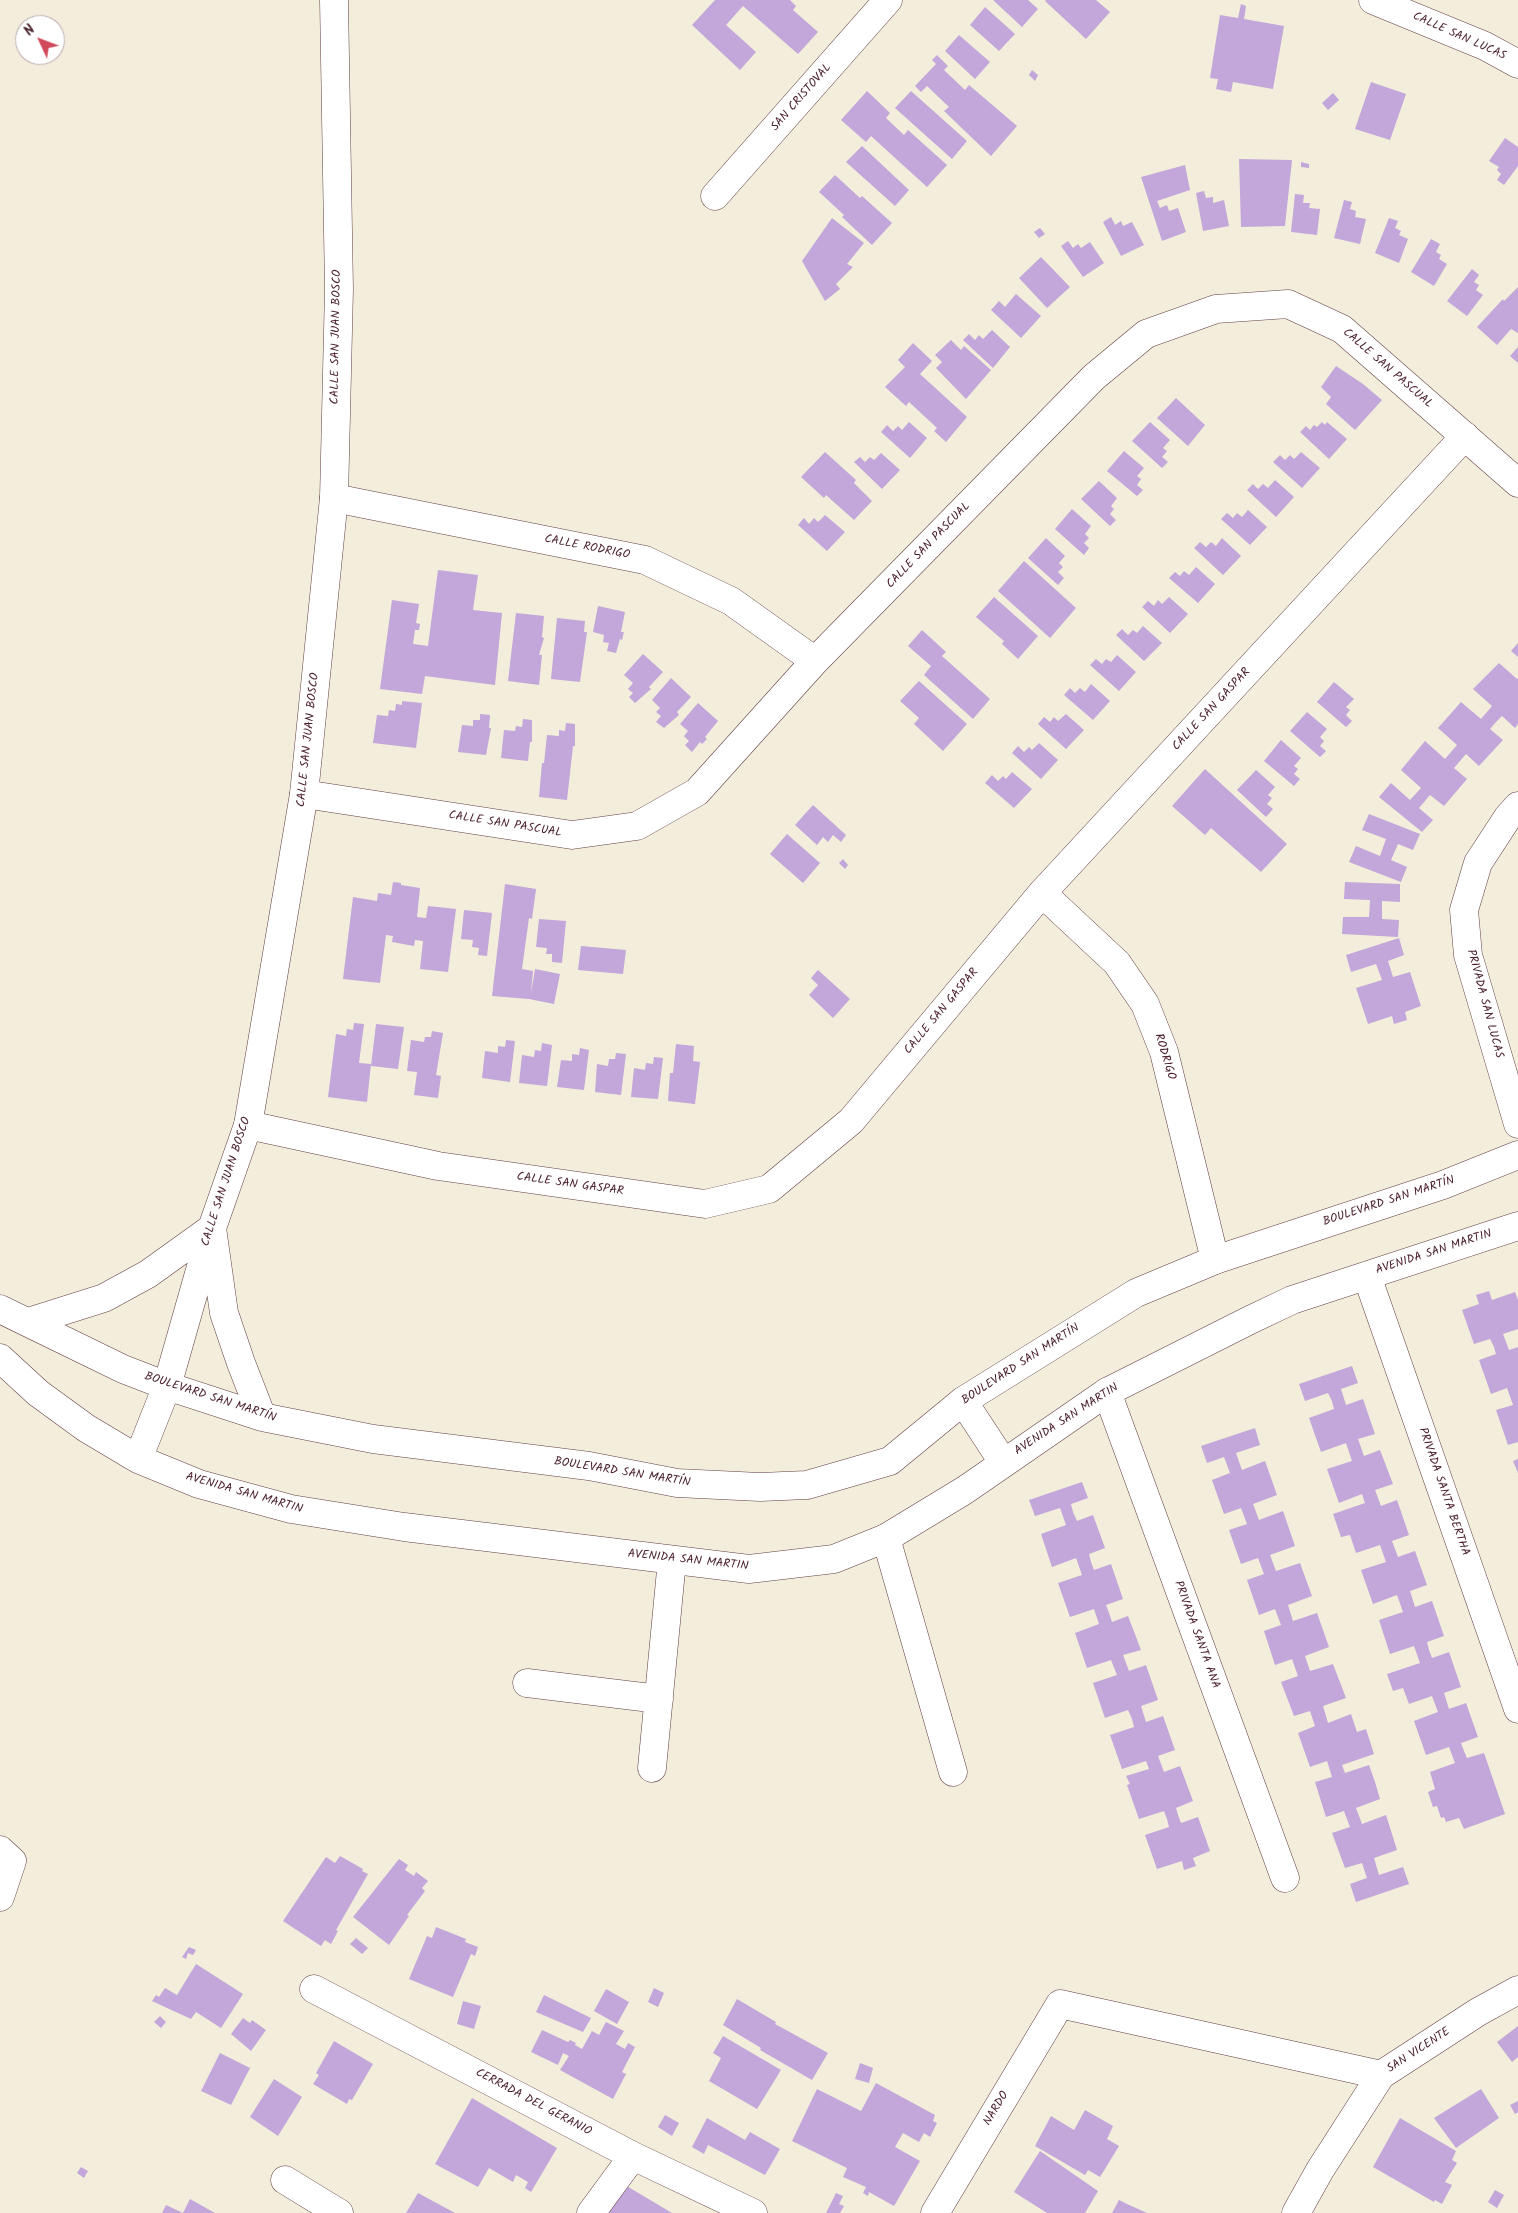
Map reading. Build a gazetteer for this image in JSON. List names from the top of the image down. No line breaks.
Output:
{"streets":{"street":["CALLE SAN LUCAS","SAN CRISTOVAL","CALLE SAN JUAN BOSCO","CALLE SAN PASCUAL","CALLE RODRIGO","CALLE SAN GASPAR","PRIVADA SAN LUCAS","RODRIGO","BOULEVARD SAN MARTÍN","AVENIDA SAN MARTIN","PRIVADA SANTA BERTHA","PRIVADA SANTA ANA","SAN VICENTE","CERRADA DEL GERANIO","NARDO"]},"crossings":[["CALLE SAN JUAN BOSCO","CALLE SAN PASCUAL"],["CALLE SAN JUAN BOSCO","CALLE RODRIGO"],["CALLE SAN JUAN BOSCO","CALLE SAN GASPAR"],["CALLE SAN JUAN BOSCO","BOULEVARD SAN MARTÍN"],["CALLE SAN JUAN BOSCO","AVENIDA SAN MARTIN"],["CALLE SAN PASCUAL","CALLE RODRIGO"],["CALLE SAN PASCUAL","CALLE SAN GASPAR"],["CALLE SAN GASPAR","RODRIGO"],["RODRIGO","BOULEVARD SAN MARTÍN"],["AVENIDA SAN MARTIN","PRIVADA SANTA BERTHA"],["AVENIDA SAN MARTIN","PRIVADA SANTA ANA"],["SAN VICENTE","NARDO"]],"north":"top left"}
